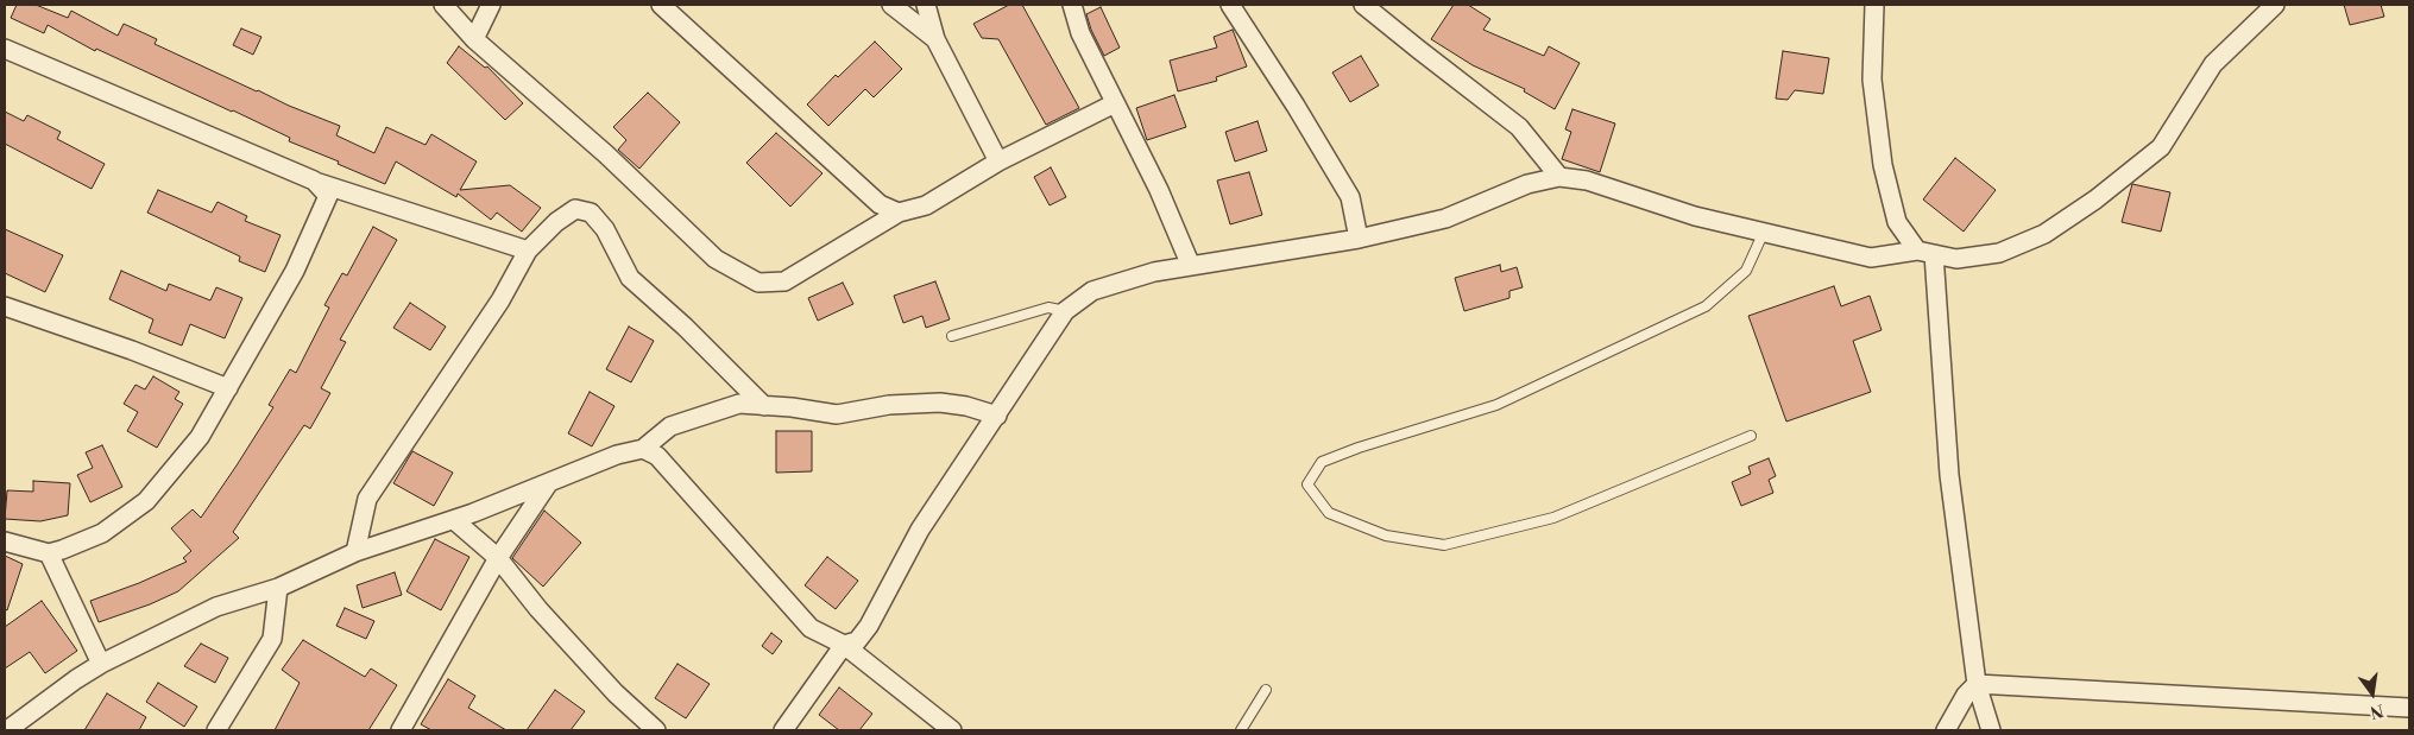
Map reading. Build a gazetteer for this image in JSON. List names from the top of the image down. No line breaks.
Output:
{"north":"bottom"}
